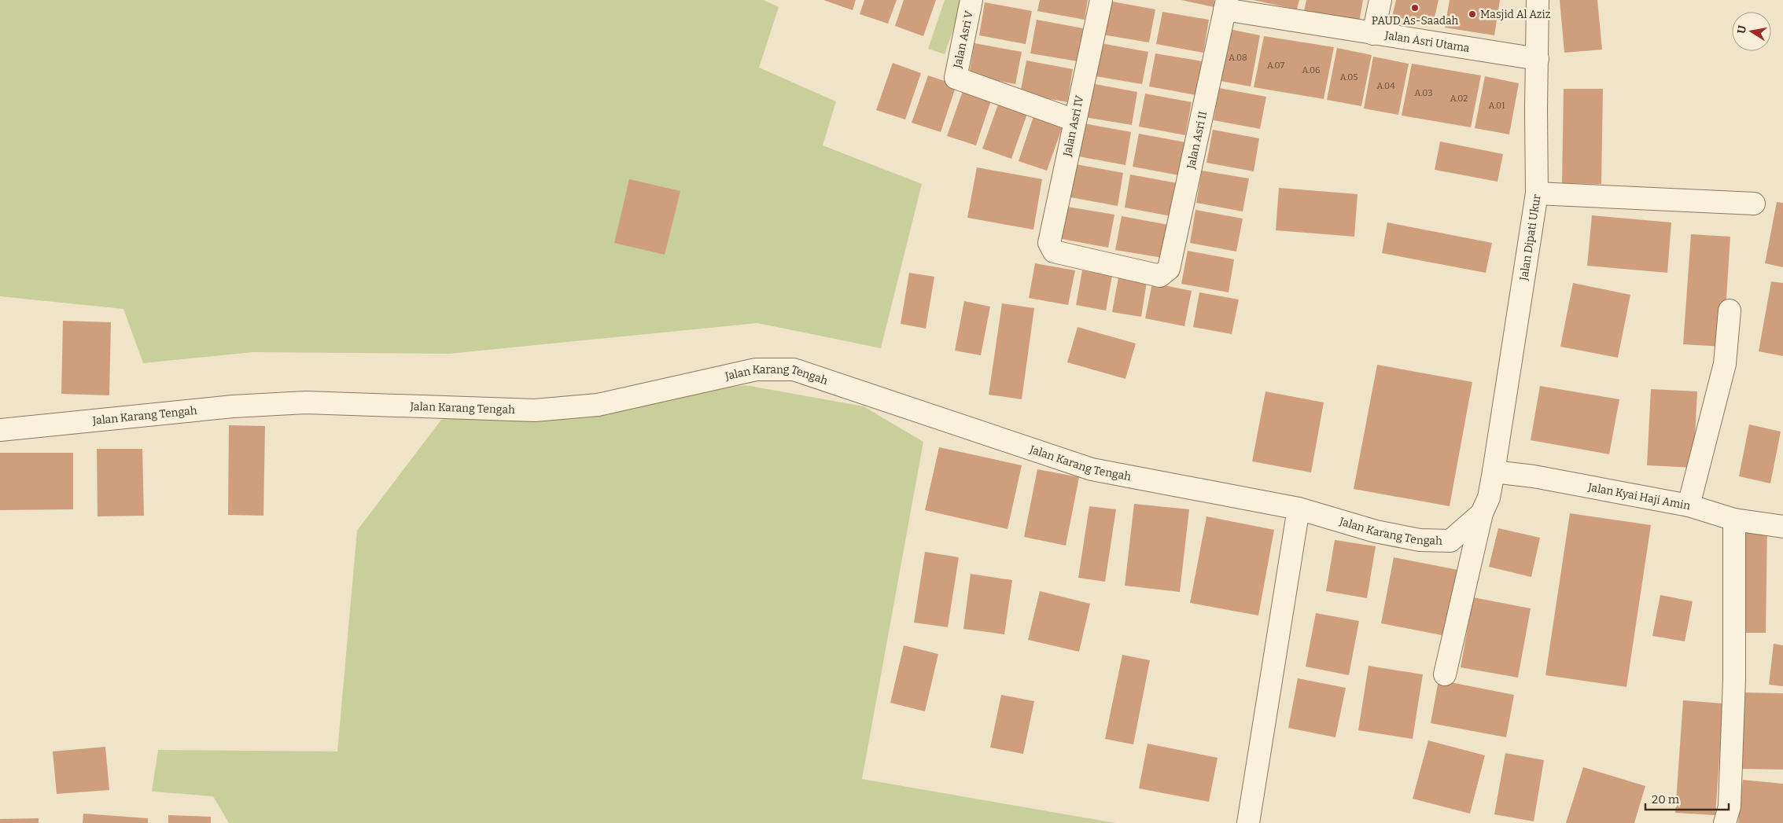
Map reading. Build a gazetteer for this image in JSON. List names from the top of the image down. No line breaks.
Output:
{"streets":{"street":["Jalan Asri V","Jalan Asri Utama","Jalan Asri IV","Jalan Asri II","Jalan Dipati Ukur","Jalan Karang Tengah","Jalan Kyai Haji Amin"]},"crossings":[["Jalan Asri V","Jalan Asri IV"],["Jalan Asri Utama","Jalan Asri II"],["Jalan Asri Utama","Jalan Dipati Ukur"],["Jalan Asri IV","Jalan Asri II"],["Jalan Dipati Ukur","Jalan Karang Tengah"],["Jalan Dipati Ukur","Jalan Kyai Haji Amin"],["Jalan Karang Tengah","Jalan Kyai Haji Amin"]],"places":["PAUD As-Saadah","Masjid Al Aziz"],"house_numbers":["A.08","A.07","A.06","A.05","A.04","A.03","A.02","A.01"],"scale_bar":"20 m","north":"left"}
